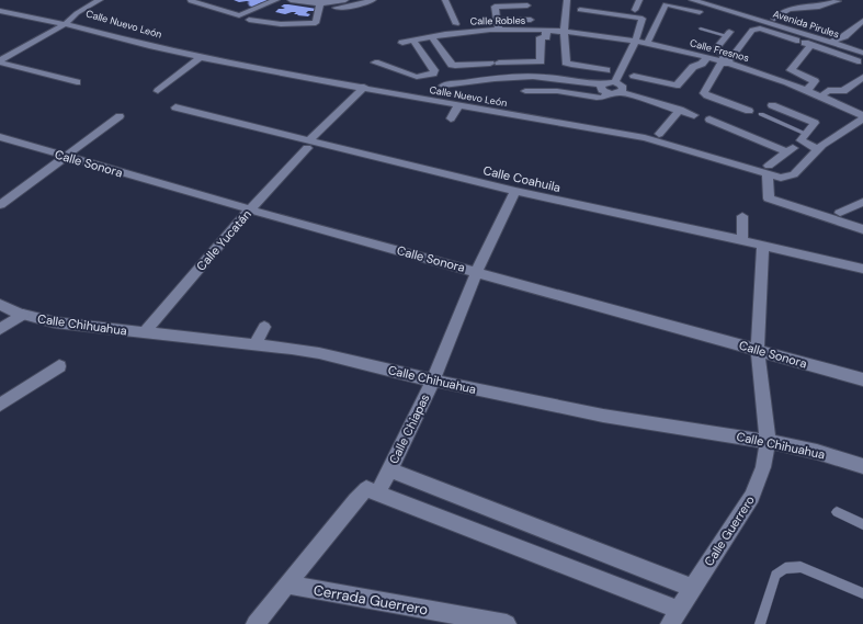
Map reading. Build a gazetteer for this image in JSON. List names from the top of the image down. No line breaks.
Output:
{"streets":{"street":["Calle Robles","Calle Nuevo León","Avenida Pirules","Calle Fresnos","Calle Sonora","Calle Coahuila","Calle Yucatán","Calle Chihuahua","Calle Chiapas","Calle Guerrero","Cerrada Guerrero"]},"crossings":[["Calle Robles","Calle Fresnos"],["Calle Nuevo León","Calle Yucatán"],["Calle Sonora","Calle Yucatán"],["Calle Sonora","Calle Chiapas"],["Calle Sonora","Calle Guerrero"],["Calle Coahuila","Calle Yucatán"],["Calle Coahuila","Calle Chiapas"],["Calle Coahuila","Calle Guerrero"],["Calle Yucatán","Calle Chihuahua"],["Calle Chihuahua","Calle Chiapas"],["Calle Chihuahua","Calle Guerrero"]]}
